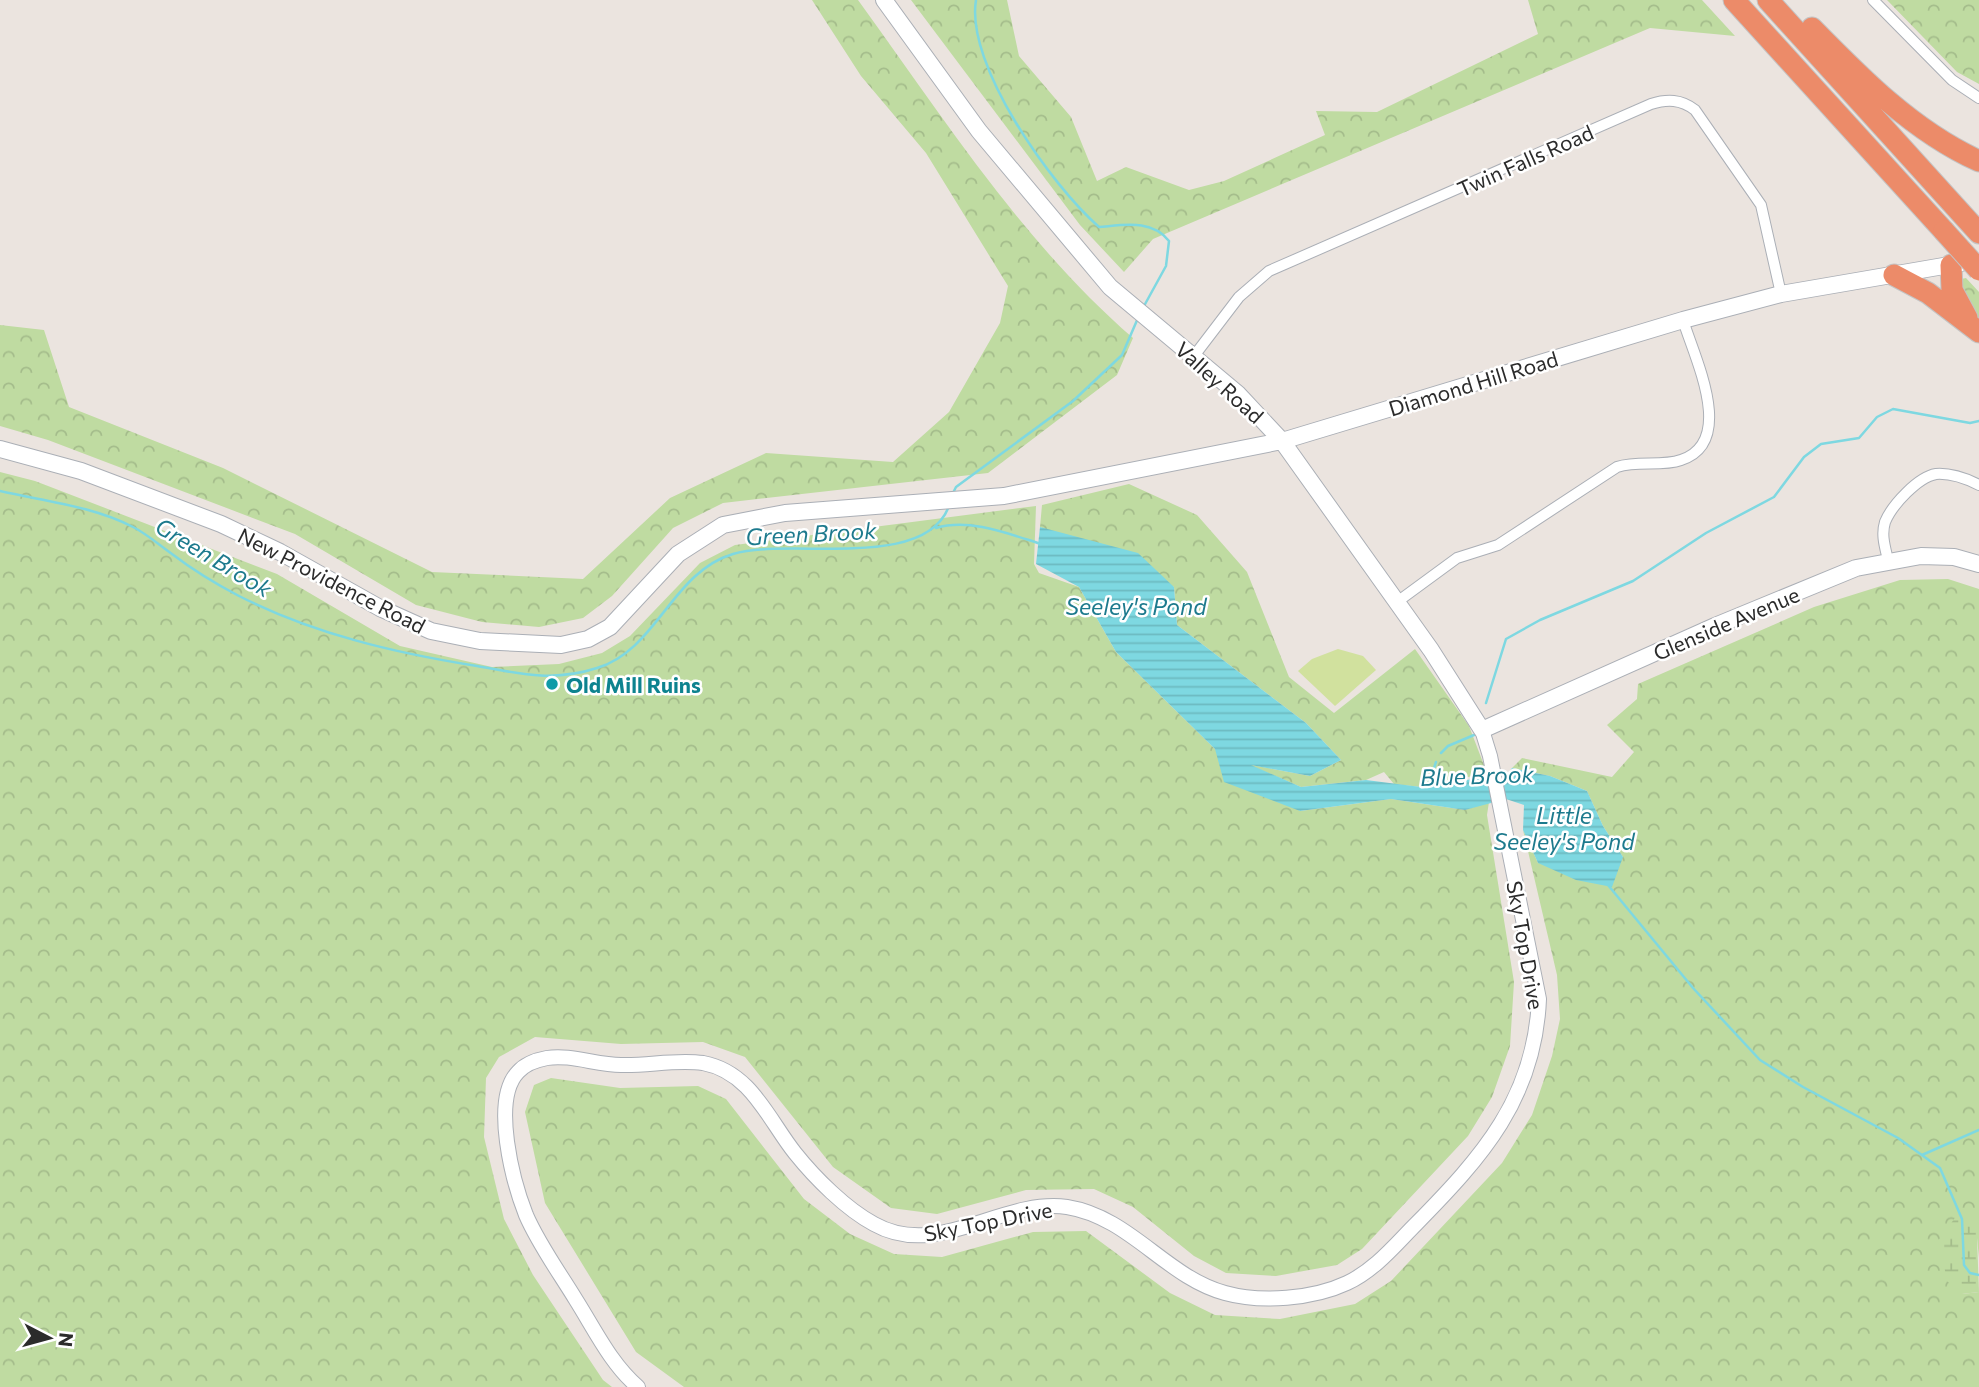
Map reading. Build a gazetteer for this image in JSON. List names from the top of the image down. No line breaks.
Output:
{"streets":{"main road":["Valley Road","Diamond Hill Road","New Providence Road","Glenside Avenue"],"street":["Twin Falls Road","Sky Top Drive"]},"crossings":[["Twin Falls Road","Valley Road"],["Twin Falls Road","Diamond Hill Road"],["Valley Road","Diamond Hill Road"],["Valley Road","Glenside Avenue"],["Valley Road","Sky Top Drive"],["Diamond Hill Road","New Providence Road"]],"water":["Green Brook","Seeley's Pond","Blue Brook","Little Seeley's Pond"],"places":["Old Mill Ruins"],"north":"right"}
